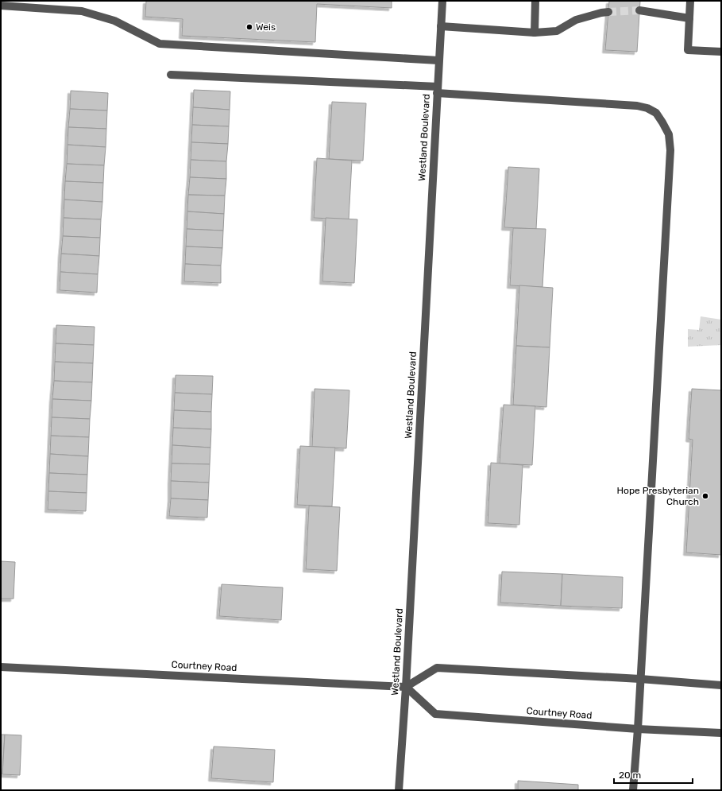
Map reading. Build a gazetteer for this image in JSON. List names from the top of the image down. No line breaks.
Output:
{"streets":{"street":["Westland Boulevard","Courtney Road"]},"crossings":[["Westland Boulevard","Courtney Road"]],"places":["Weis","Hope Presbyterian Church"],"scale_bar":"20 m"}
